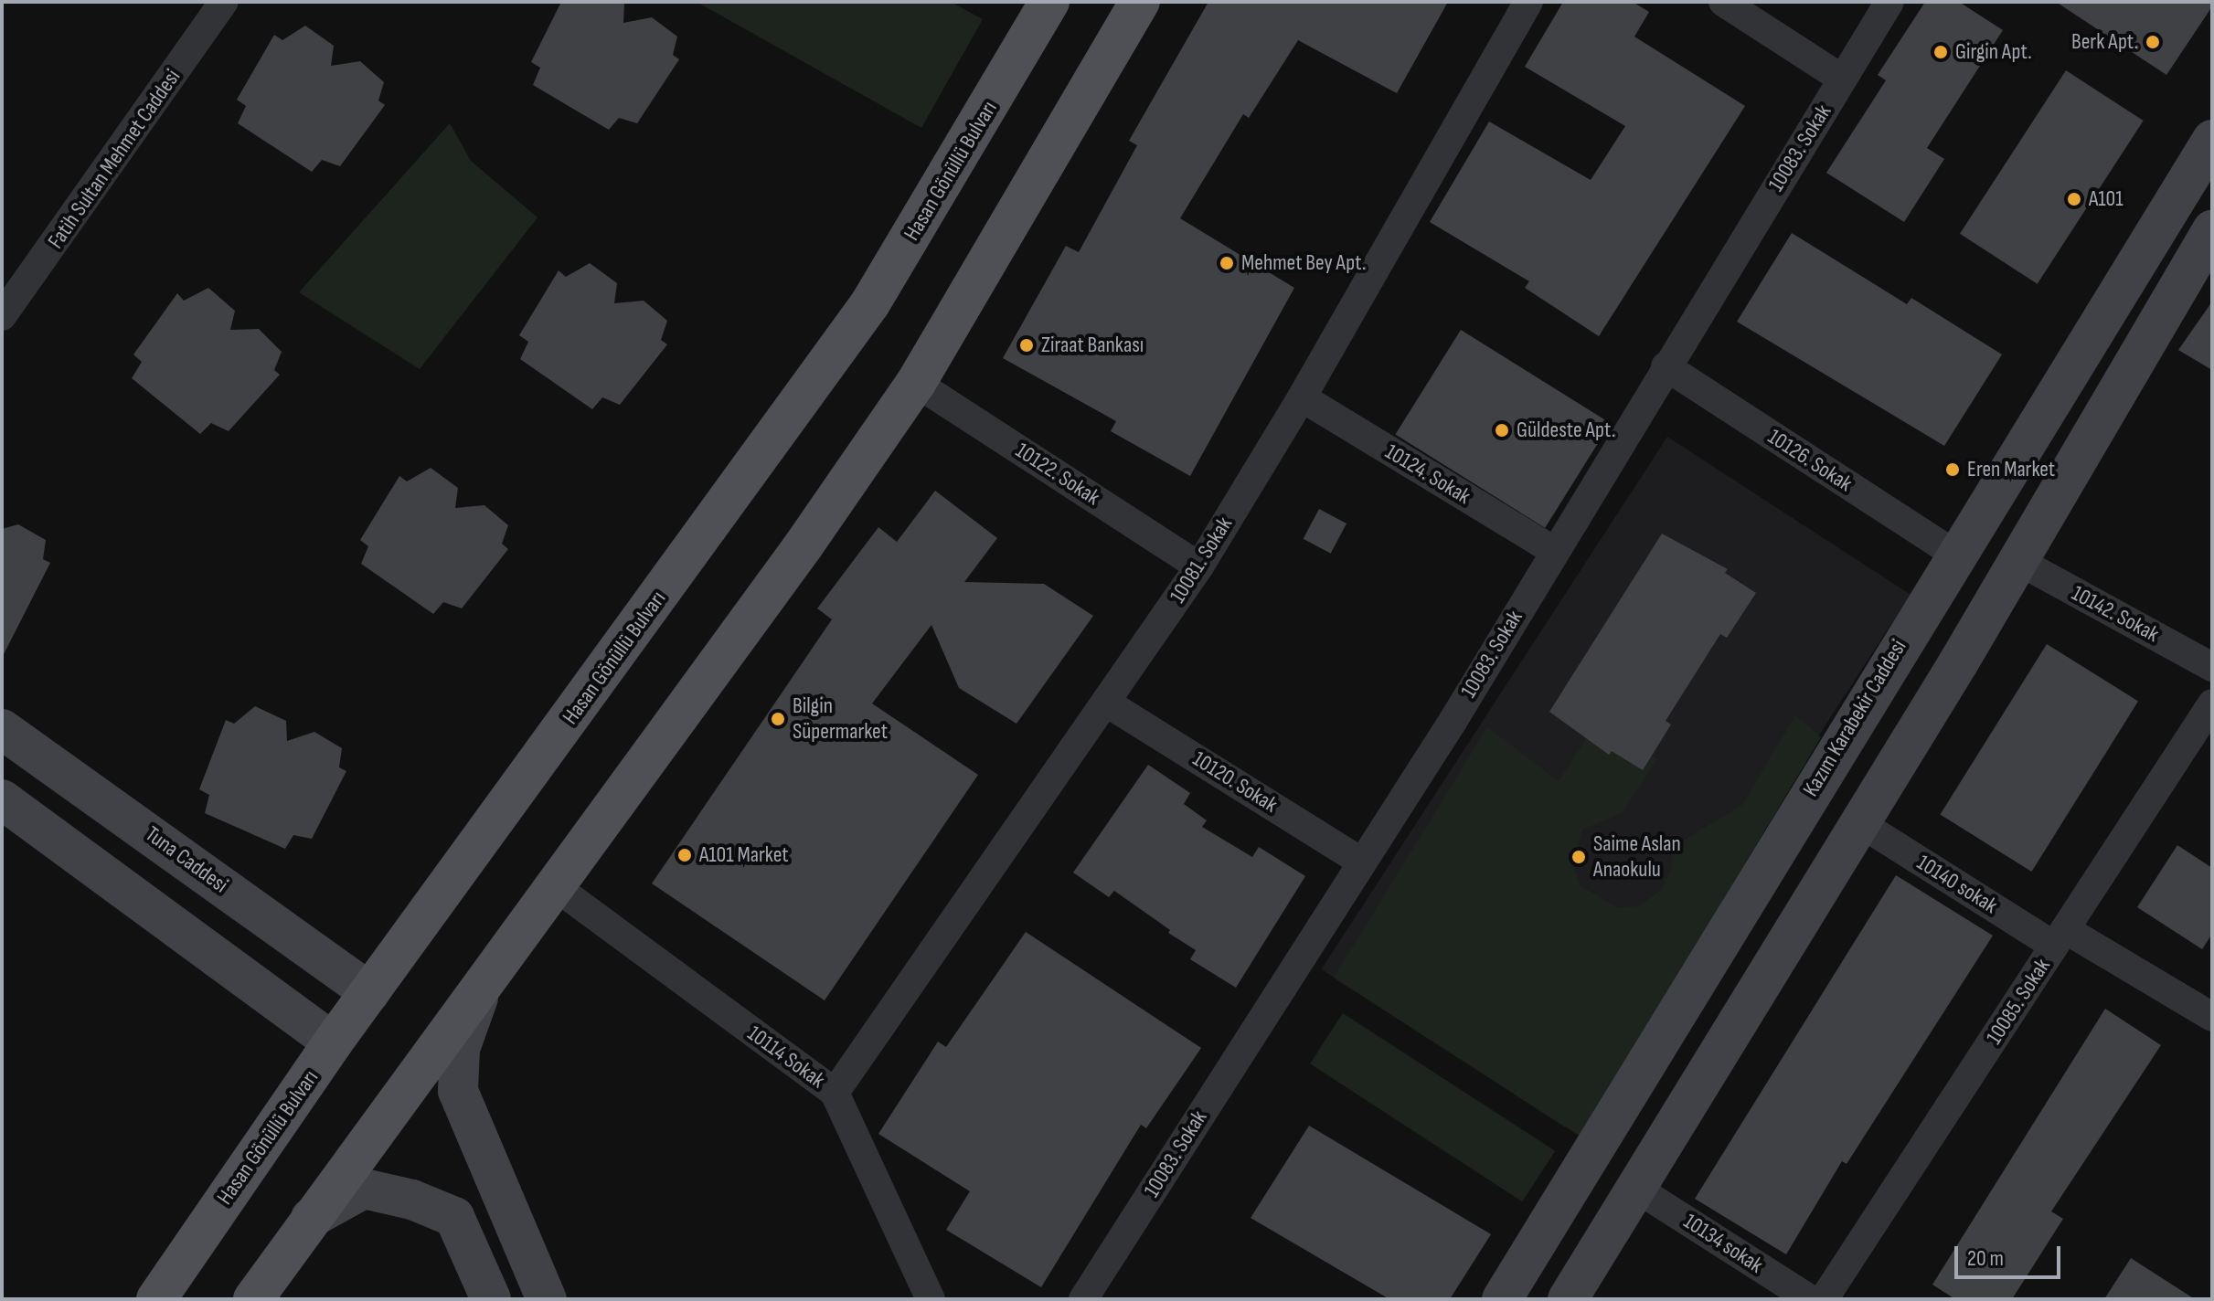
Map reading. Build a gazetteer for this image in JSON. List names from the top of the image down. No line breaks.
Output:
{"streets":{"main road":["Hasan Gönüllü Bulvarı"],"street":["10083. Sokak","Fatih Sultan Mehmet Caddesi","10126. Sokak","10122. Sokak","10124. Sokak","10081. Sokak","10142. Sokak","Kazım Karabekir Caddesi","10120. Sokak","Tuna Caddesi","10140 sokak","10085. Sokak","10114 Sokak","10134 sokak"]},"crossings":[["10083. Sokak","10126. Sokak"],["10083. Sokak","10124. Sokak"],["10083. Sokak","10120. Sokak"],["Hasan Gönüllü Bulvarı","Tuna Caddesi"],["10126. Sokak","Kazım Karabekir Caddesi"],["10122. Sokak","10081. Sokak"],["10124. Sokak","10081. Sokak"],["10081. Sokak","10120. Sokak"],["10081. Sokak","10114 Sokak"],["10140 sokak","10085. Sokak"]],"places":["Berk Apt.","Girgin Apt.","A101","Mehmet Bey Apt.","Ziraat Bankası","Güldeste Apt.","Eren Market","Bilgin Süpermarket","A101 Market","Saime Aslan Anaokulu"],"scale_bar":"20 m"}
